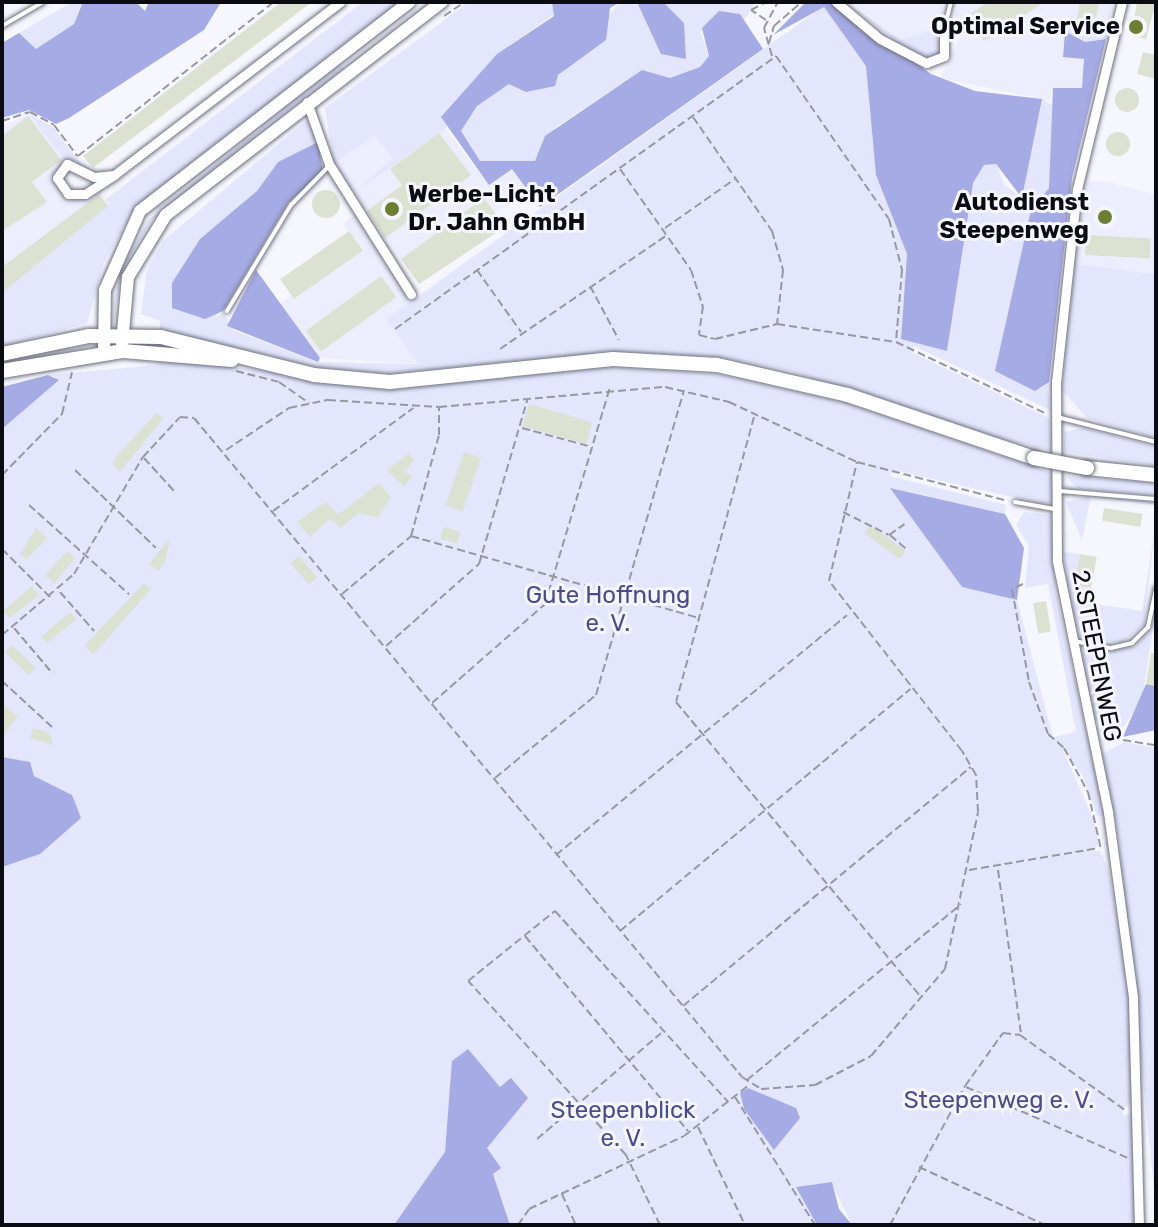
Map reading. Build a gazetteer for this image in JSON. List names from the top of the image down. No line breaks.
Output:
{"streets":{"street":["2.STEEPENWEG"]},"parks":["Gute Hoffnung e. V.","Steepenweg e. V.","Steepenblick e. V."],"places":["Optimal Service","Werbe-Licht Dr. Jahn GmbH","Autodienst Steepenweg"]}
